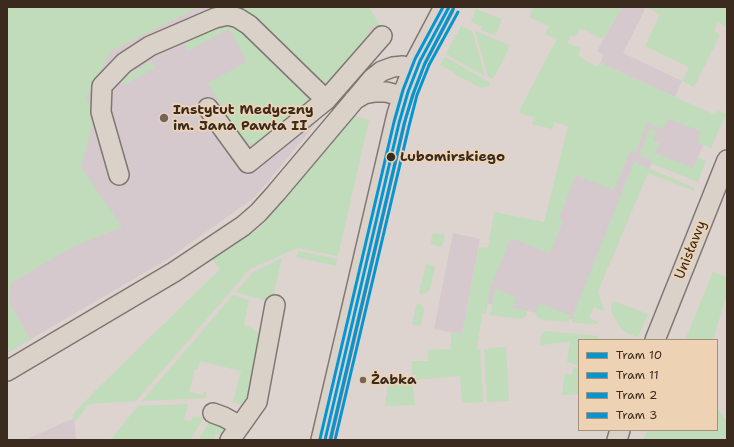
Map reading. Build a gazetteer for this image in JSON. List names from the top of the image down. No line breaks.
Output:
{"streets":{"street":["Unisławy"]},"places":["Instytut Medyczny im. Jana Pawła II","Lubomirskiego","Żabka"],"lines":["tram line 10","tram line 2","tram line 11","tram line 3"],"legend":["Tram 10","Tram 11","Tram 2","Tram 3"]}
